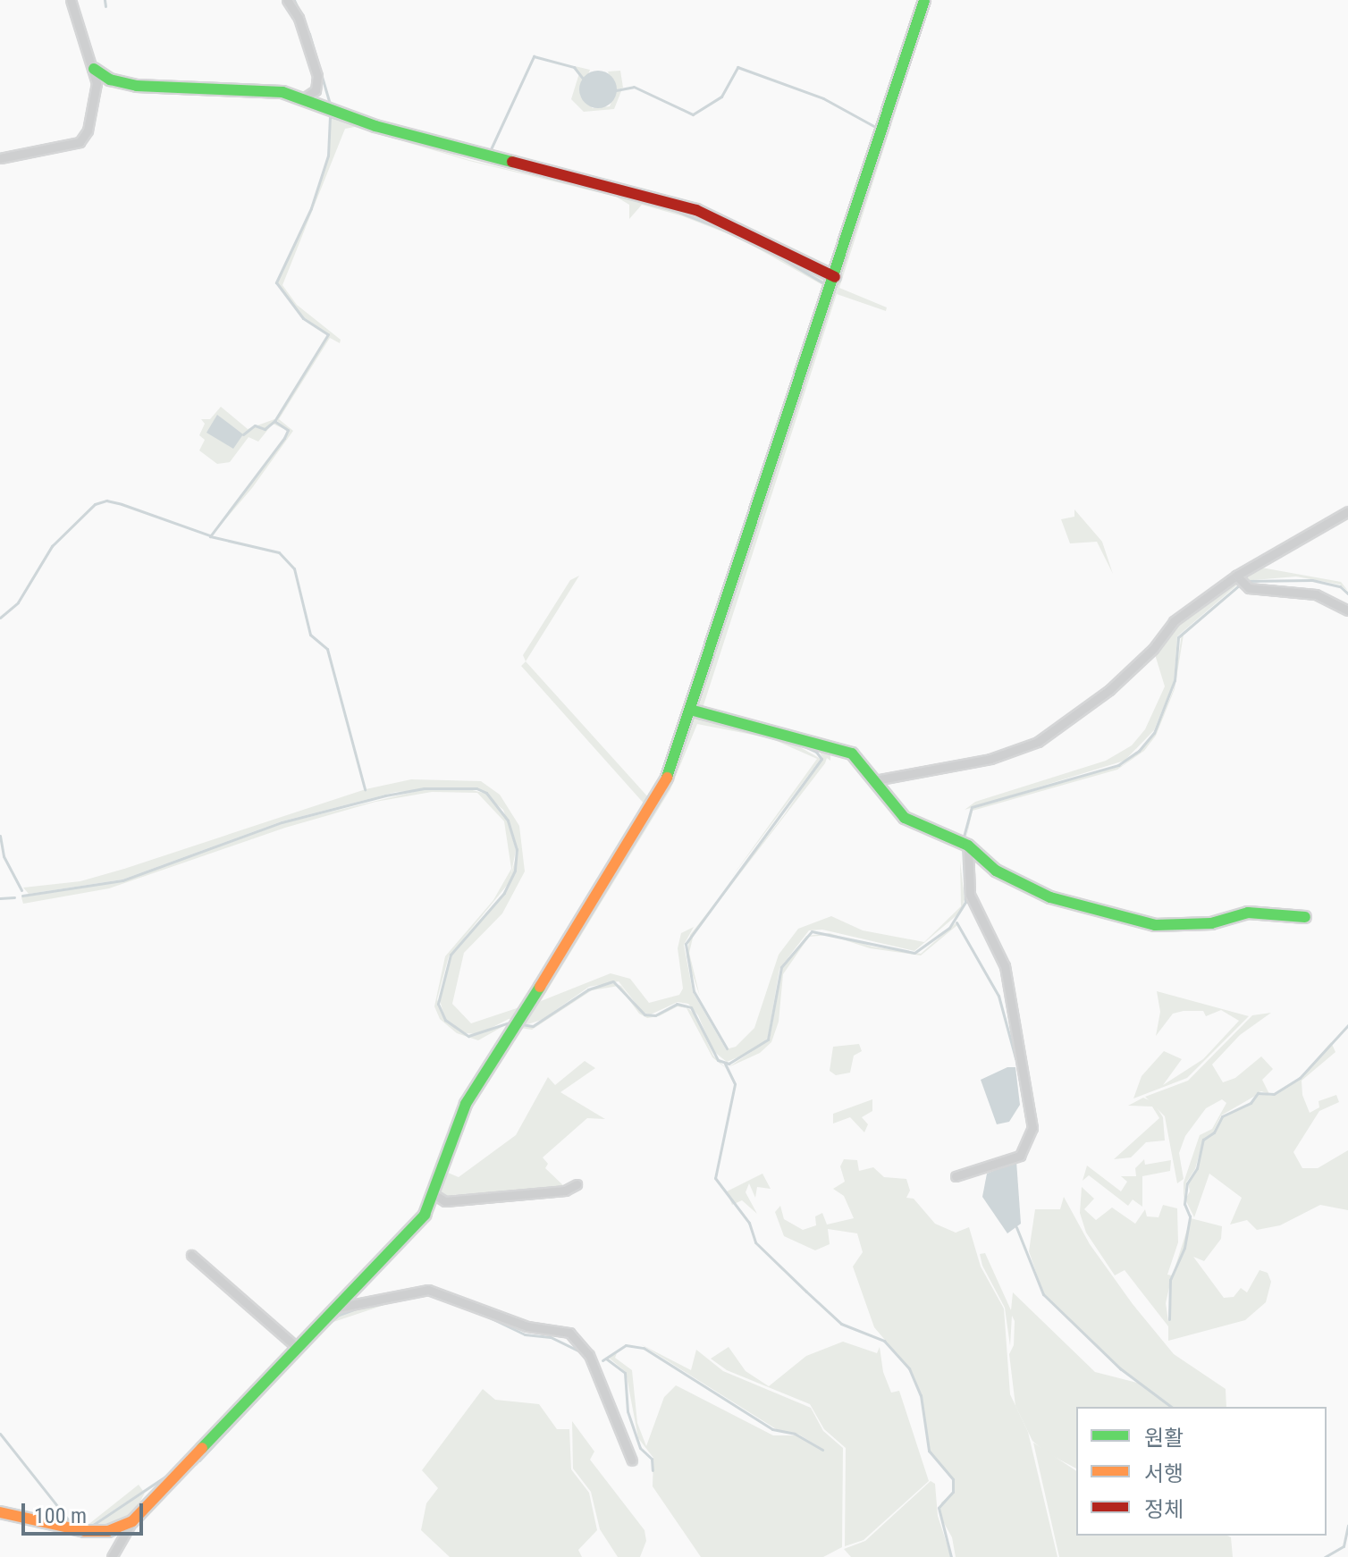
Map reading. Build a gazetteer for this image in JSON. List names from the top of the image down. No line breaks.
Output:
{"legend":["원활","서행","정체"],"scale_bar":"100 m"}
